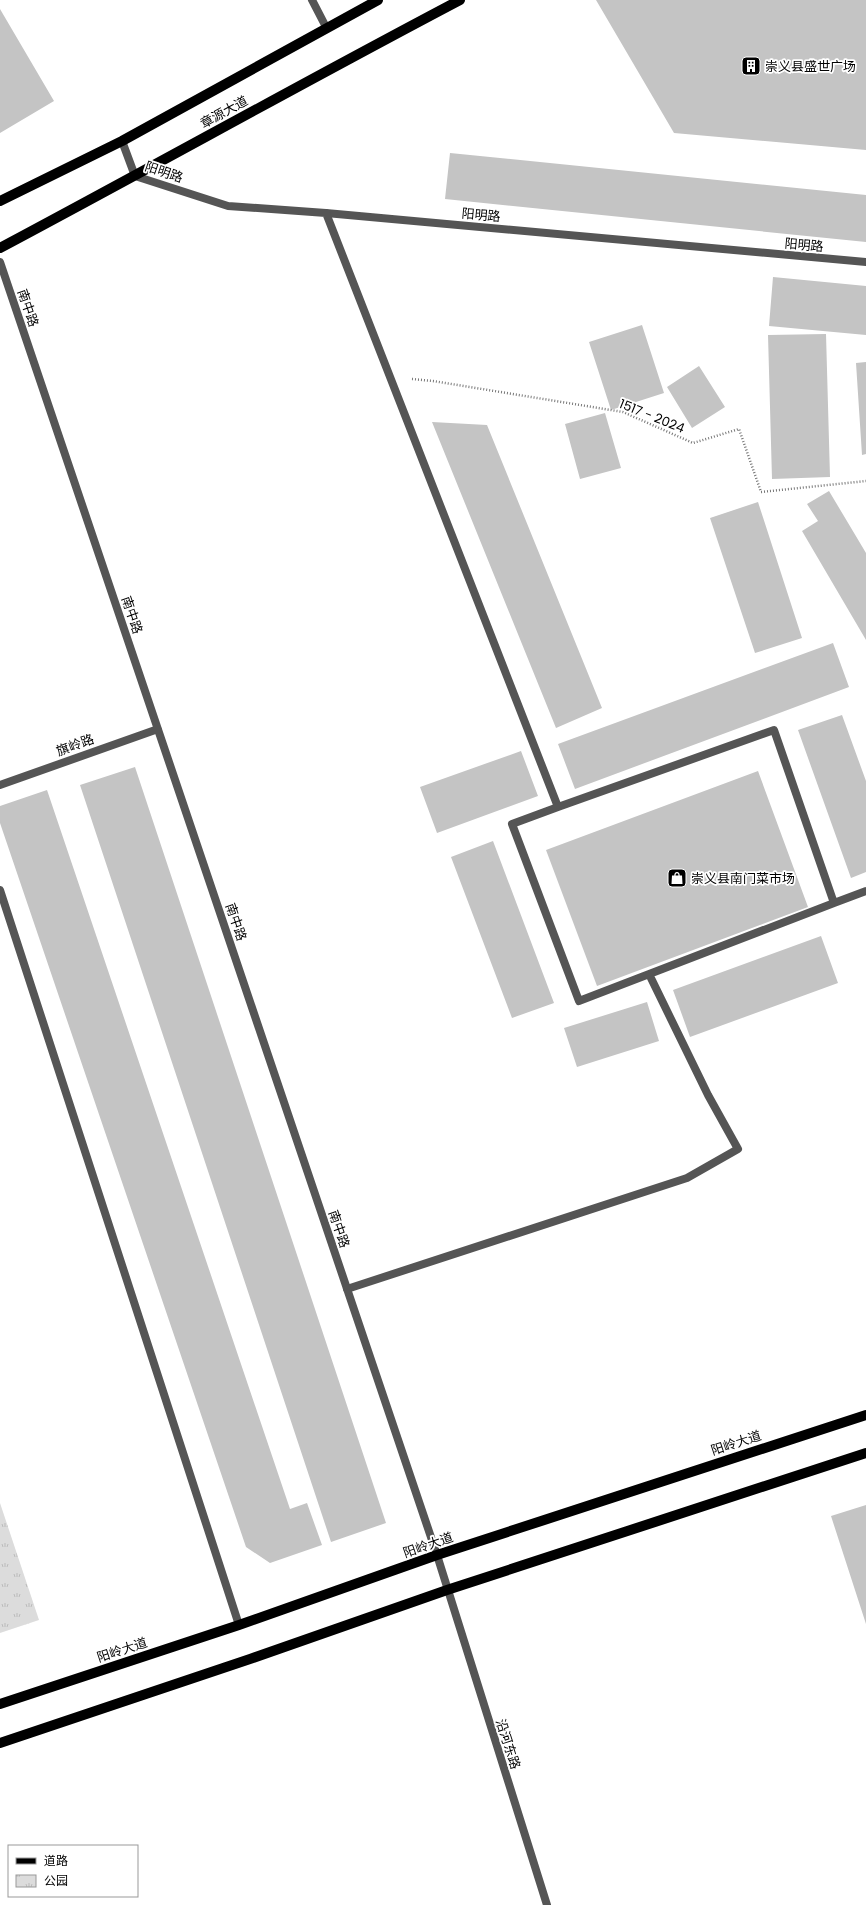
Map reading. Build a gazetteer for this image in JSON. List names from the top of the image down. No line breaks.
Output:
{"streets":{"main road":["章源大道","阳岭大道"],"street":["阳明路","南中路","旗岭路","沿河东路"],"path":["1517 - 2024"]},"crossings":[["章源大道","阳明路"],["南中路","旗岭路"],["南中路","阳岭大道"],["南中路","沿河东路"]],"places":{"building":["崇义县盛世广场"],"shop":["崇义县南门菜市场"]},"legend":["道路","公园"]}
